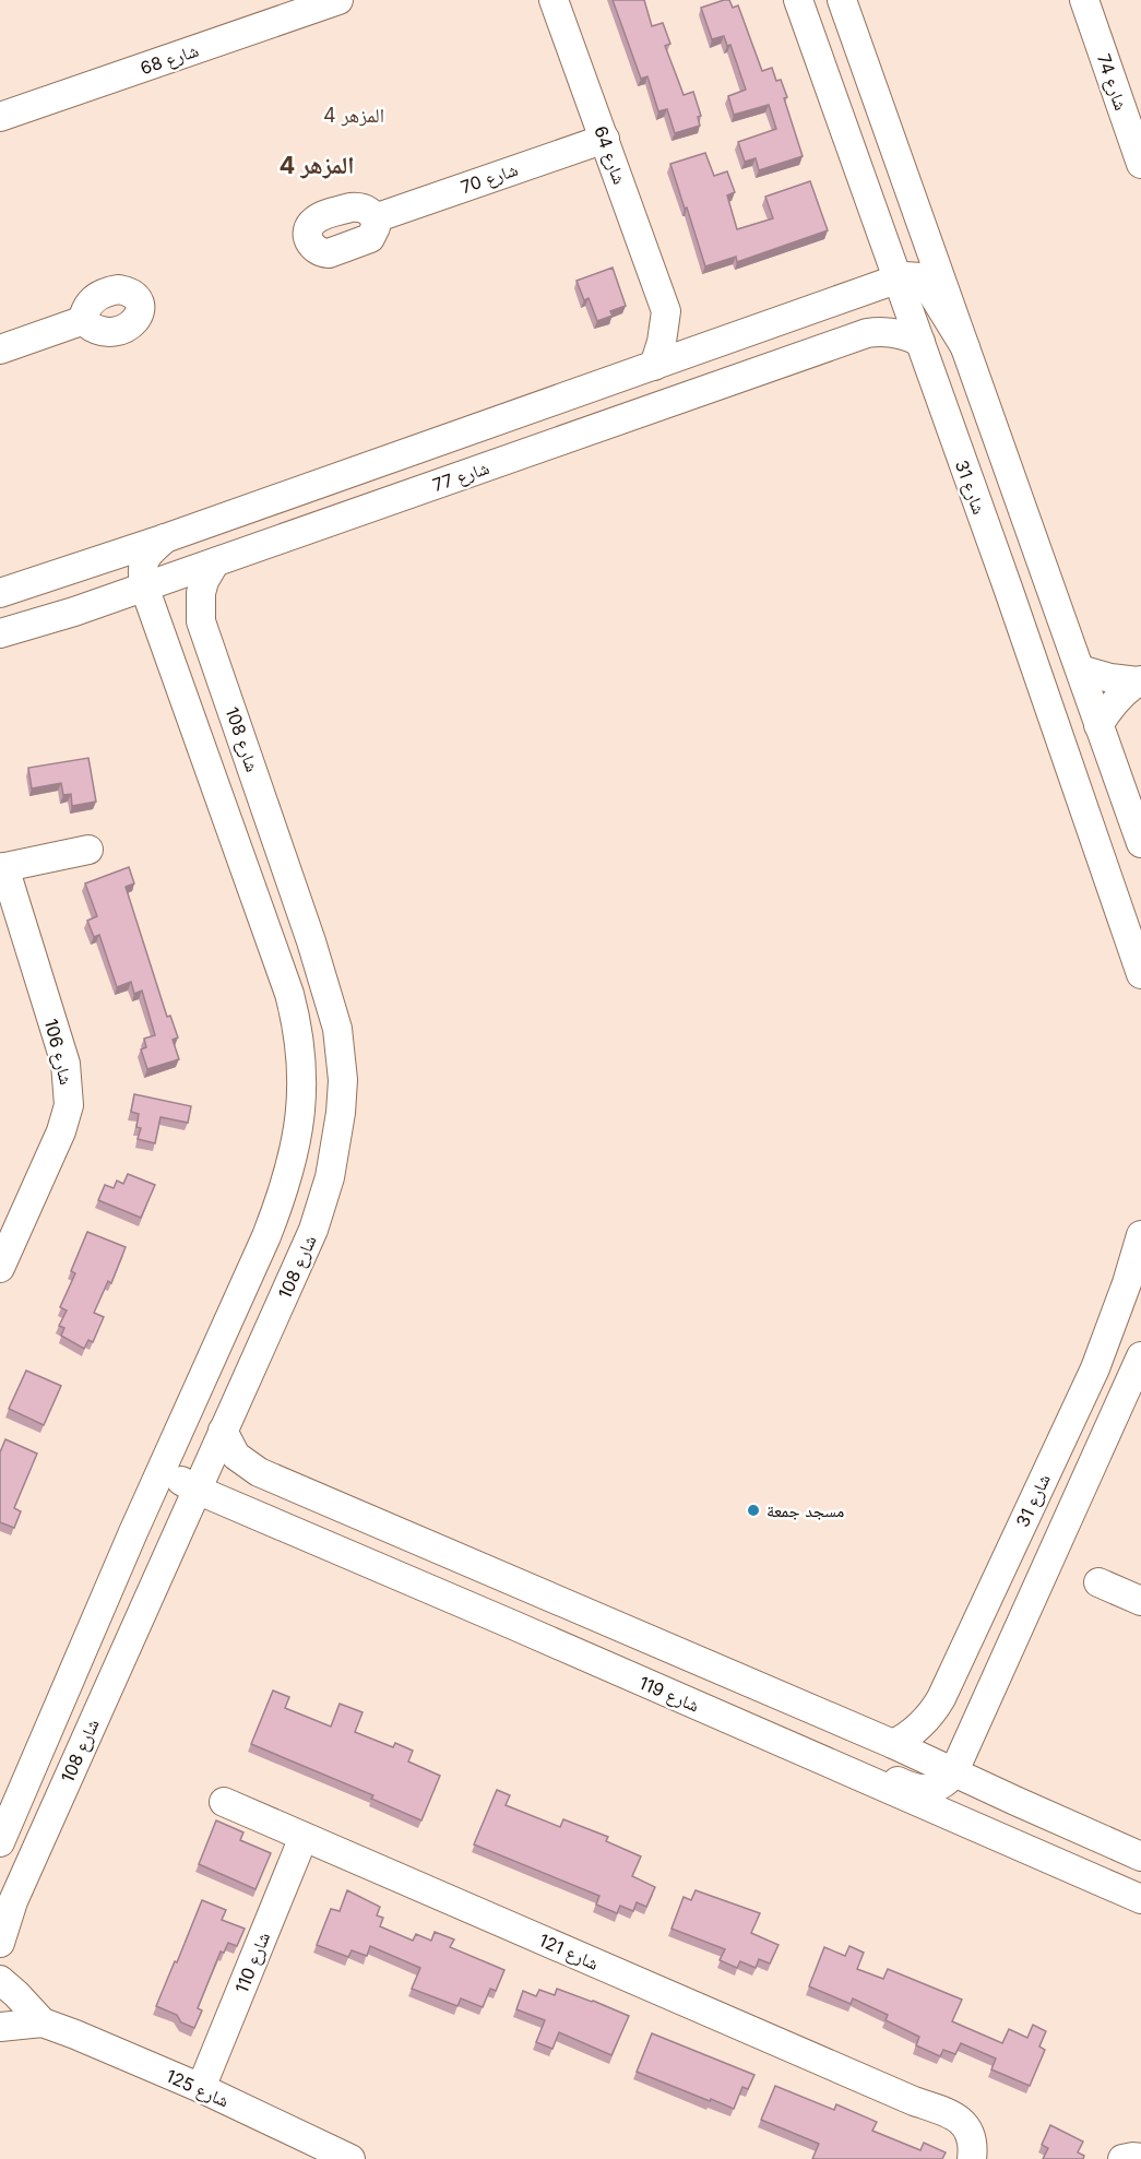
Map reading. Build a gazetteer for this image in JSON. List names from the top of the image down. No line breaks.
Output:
{"streets":{"street":["شارع 68","شارع 74","شارع 64","شارع 70","شارع 77","شارع 31","شارع 108","شارع 106","شارع 119","شارع 121","شارع 110","شارع 125"]},"crossings":[["شارع 64","شارع 70"],["شارع 77","شارع 31"],["شارع 77","شارع 108"],["شارع 108","شارع 119"],["شارع 121","شارع 110"],["شارع 110","شارع 125"]],"districts":["المزهر 4","المزهر 4"],"places":["مسجد جمعة"]}
